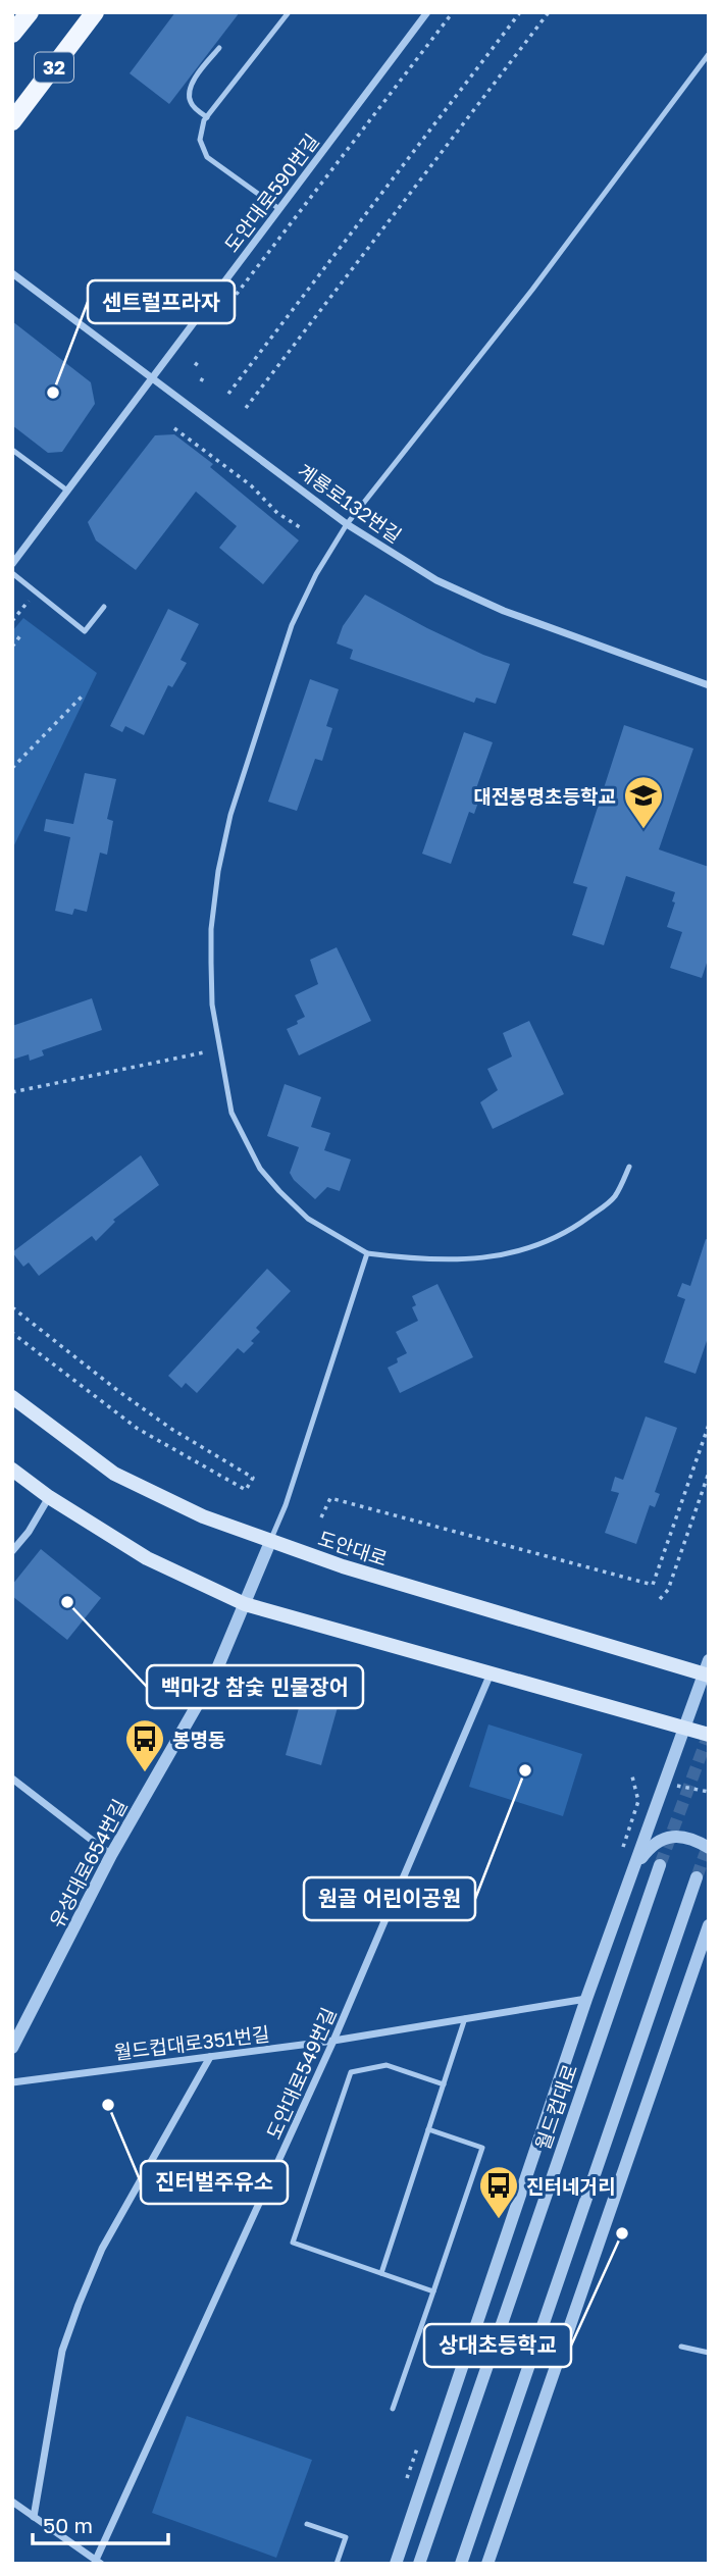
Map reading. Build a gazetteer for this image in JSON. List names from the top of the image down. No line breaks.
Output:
{"streets":{"main road":["32","도안대로"],"street":["도안대로590번길","계룡로132번길","유성대로654번길","월드컵대로351번길","도안대로549번길","월드컵대로"]},"crossings":[["도안대로590번길","계룡로132번길"],["도안대로","유성대로654번길"],["월드컵대로351번길","도안대로549번길"]],"places":{"other":["센트럴프라자","백마강 참숯 민물장어","원골 어린이공원","진터벌주유소","상대초등학교"],"school or university":["대전봉명초등학교"],"bus stop":["봉명동","진터네거리"]},"scale_bar":"50 m"}
